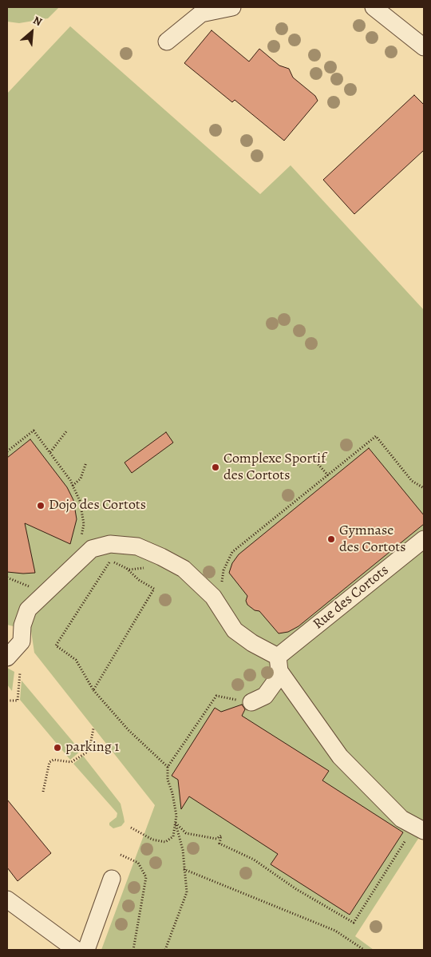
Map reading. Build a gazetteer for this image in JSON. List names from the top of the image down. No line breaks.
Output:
{"streets":{"street":["Rue des Cortots"]},"places":["Complexe Sportif des Cortots","Dojo des Cortots","Gymnase des Cortots","parking 1"],"north":"top right"}
